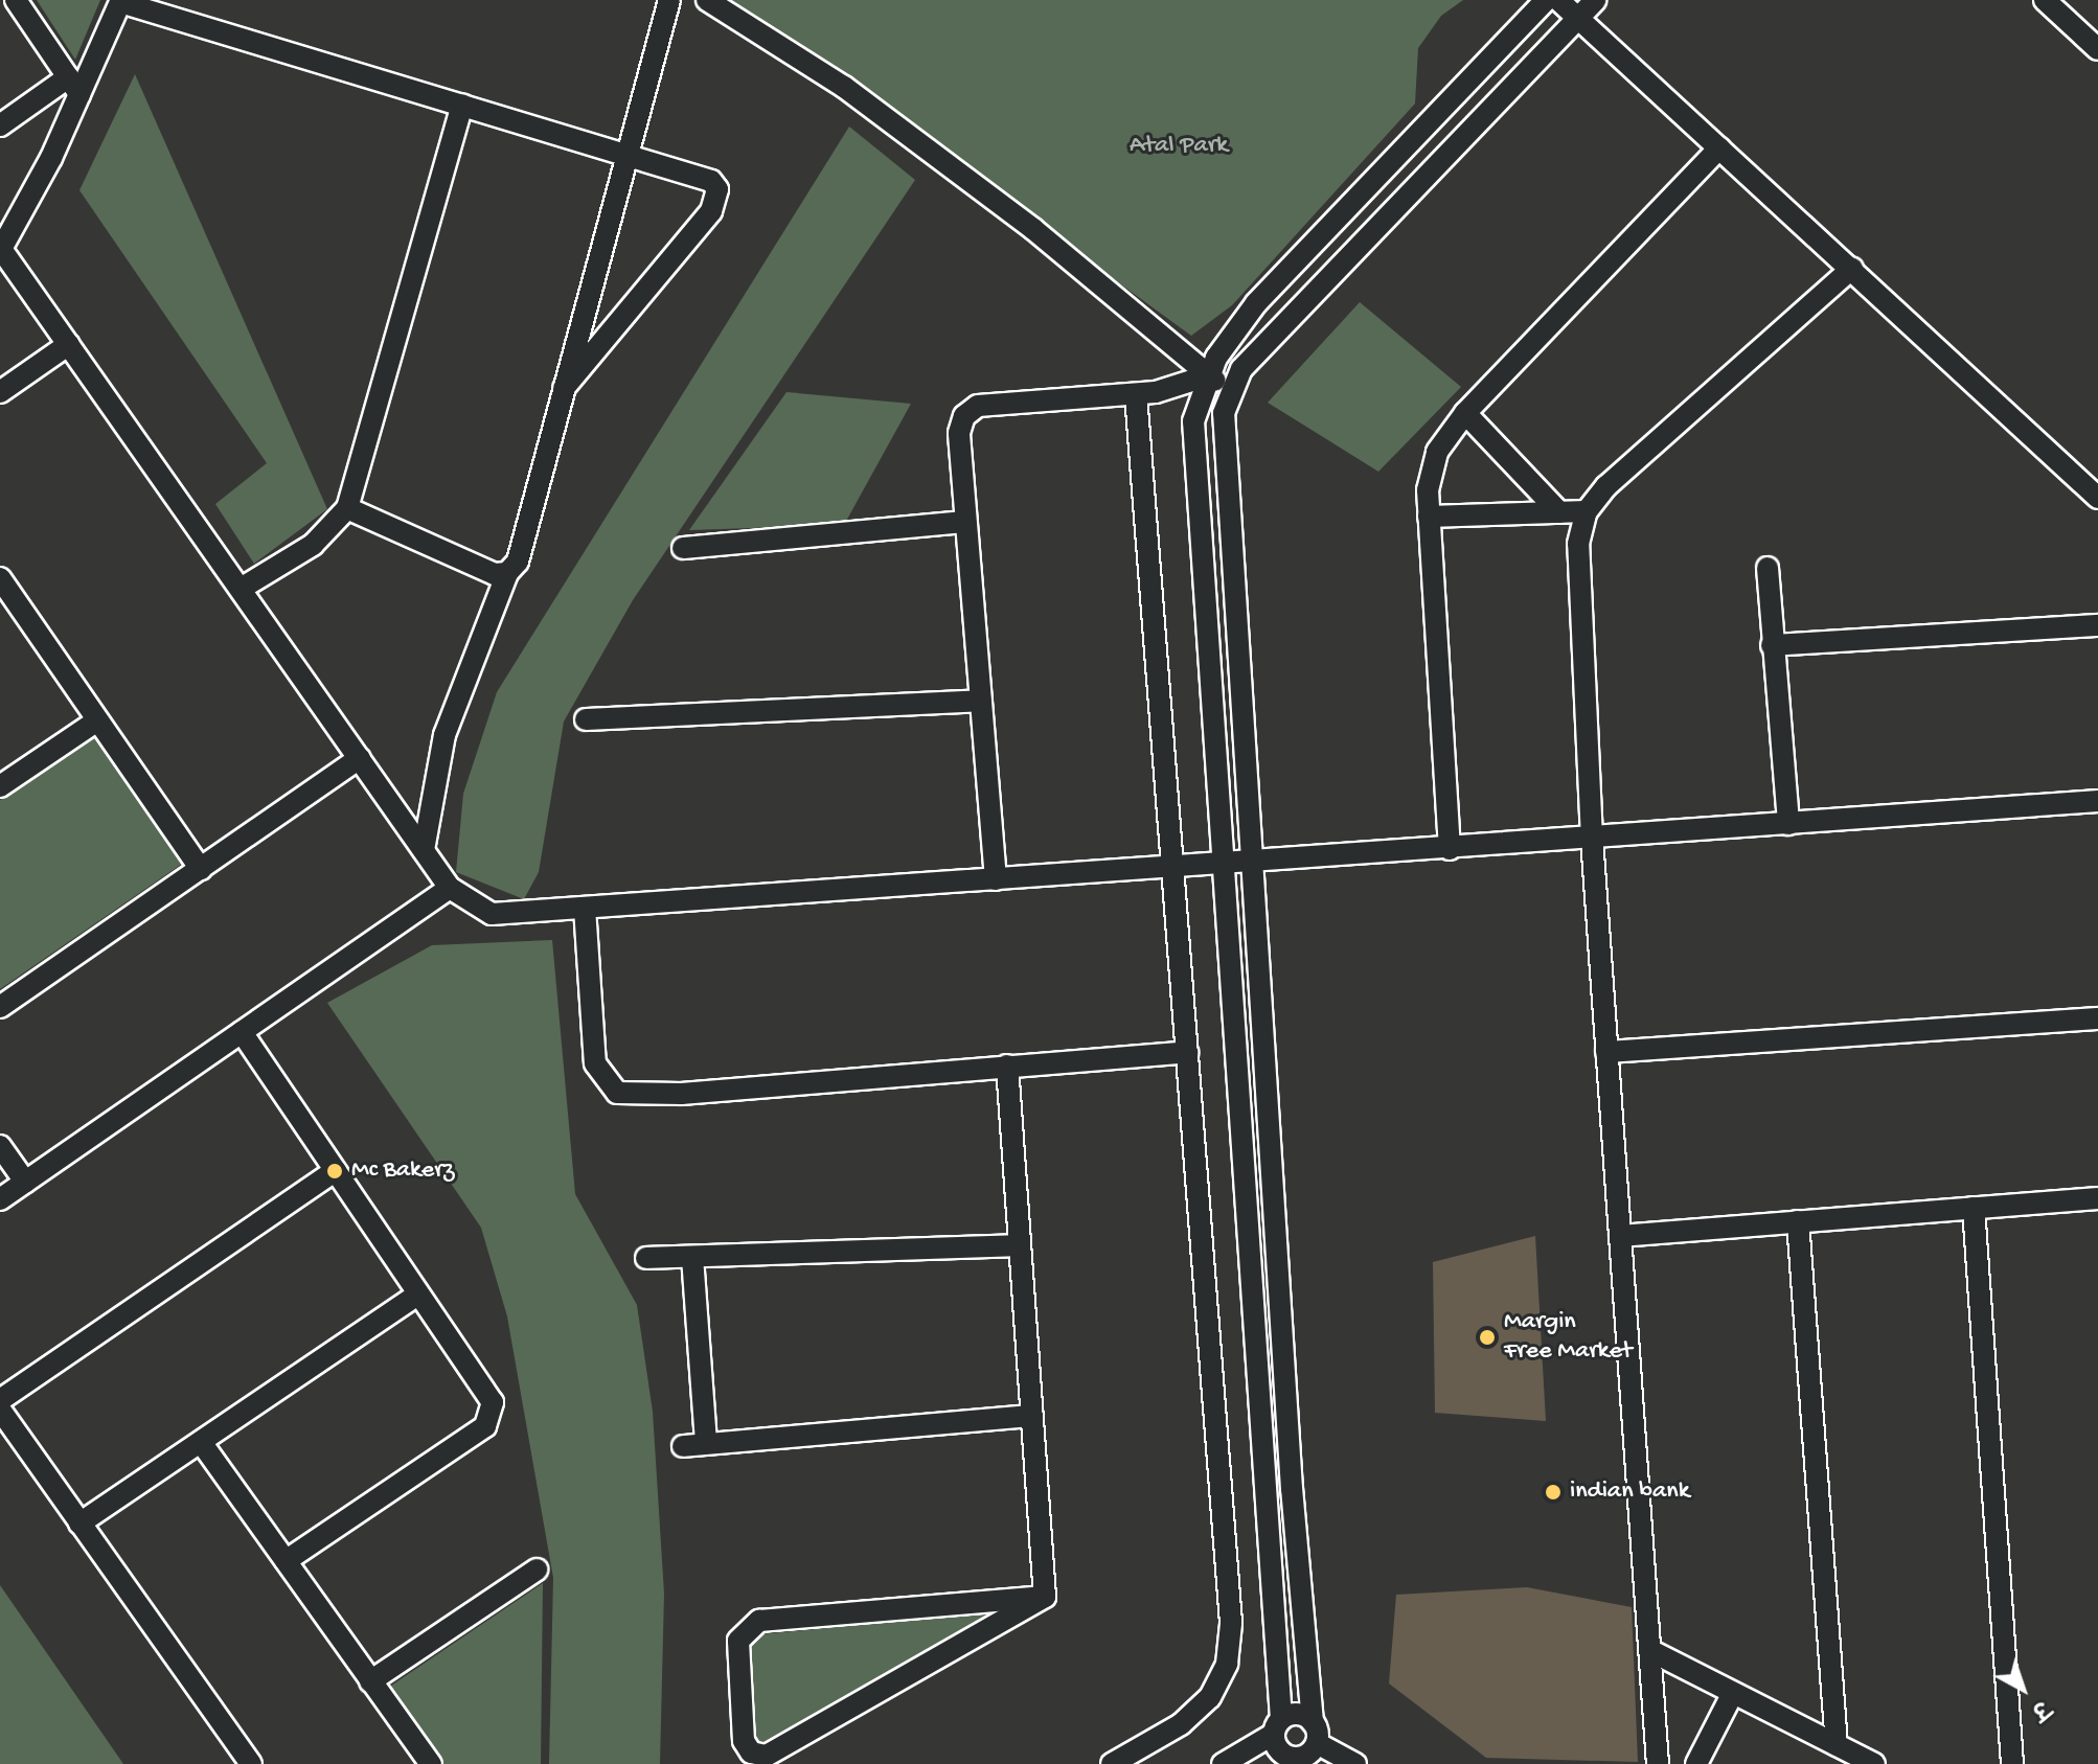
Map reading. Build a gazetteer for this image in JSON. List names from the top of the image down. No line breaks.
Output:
{"parks":["Atal Park"],"places":["Mc Bakerz","Margin Free Market","indian bank"],"north":"bottom right"}
